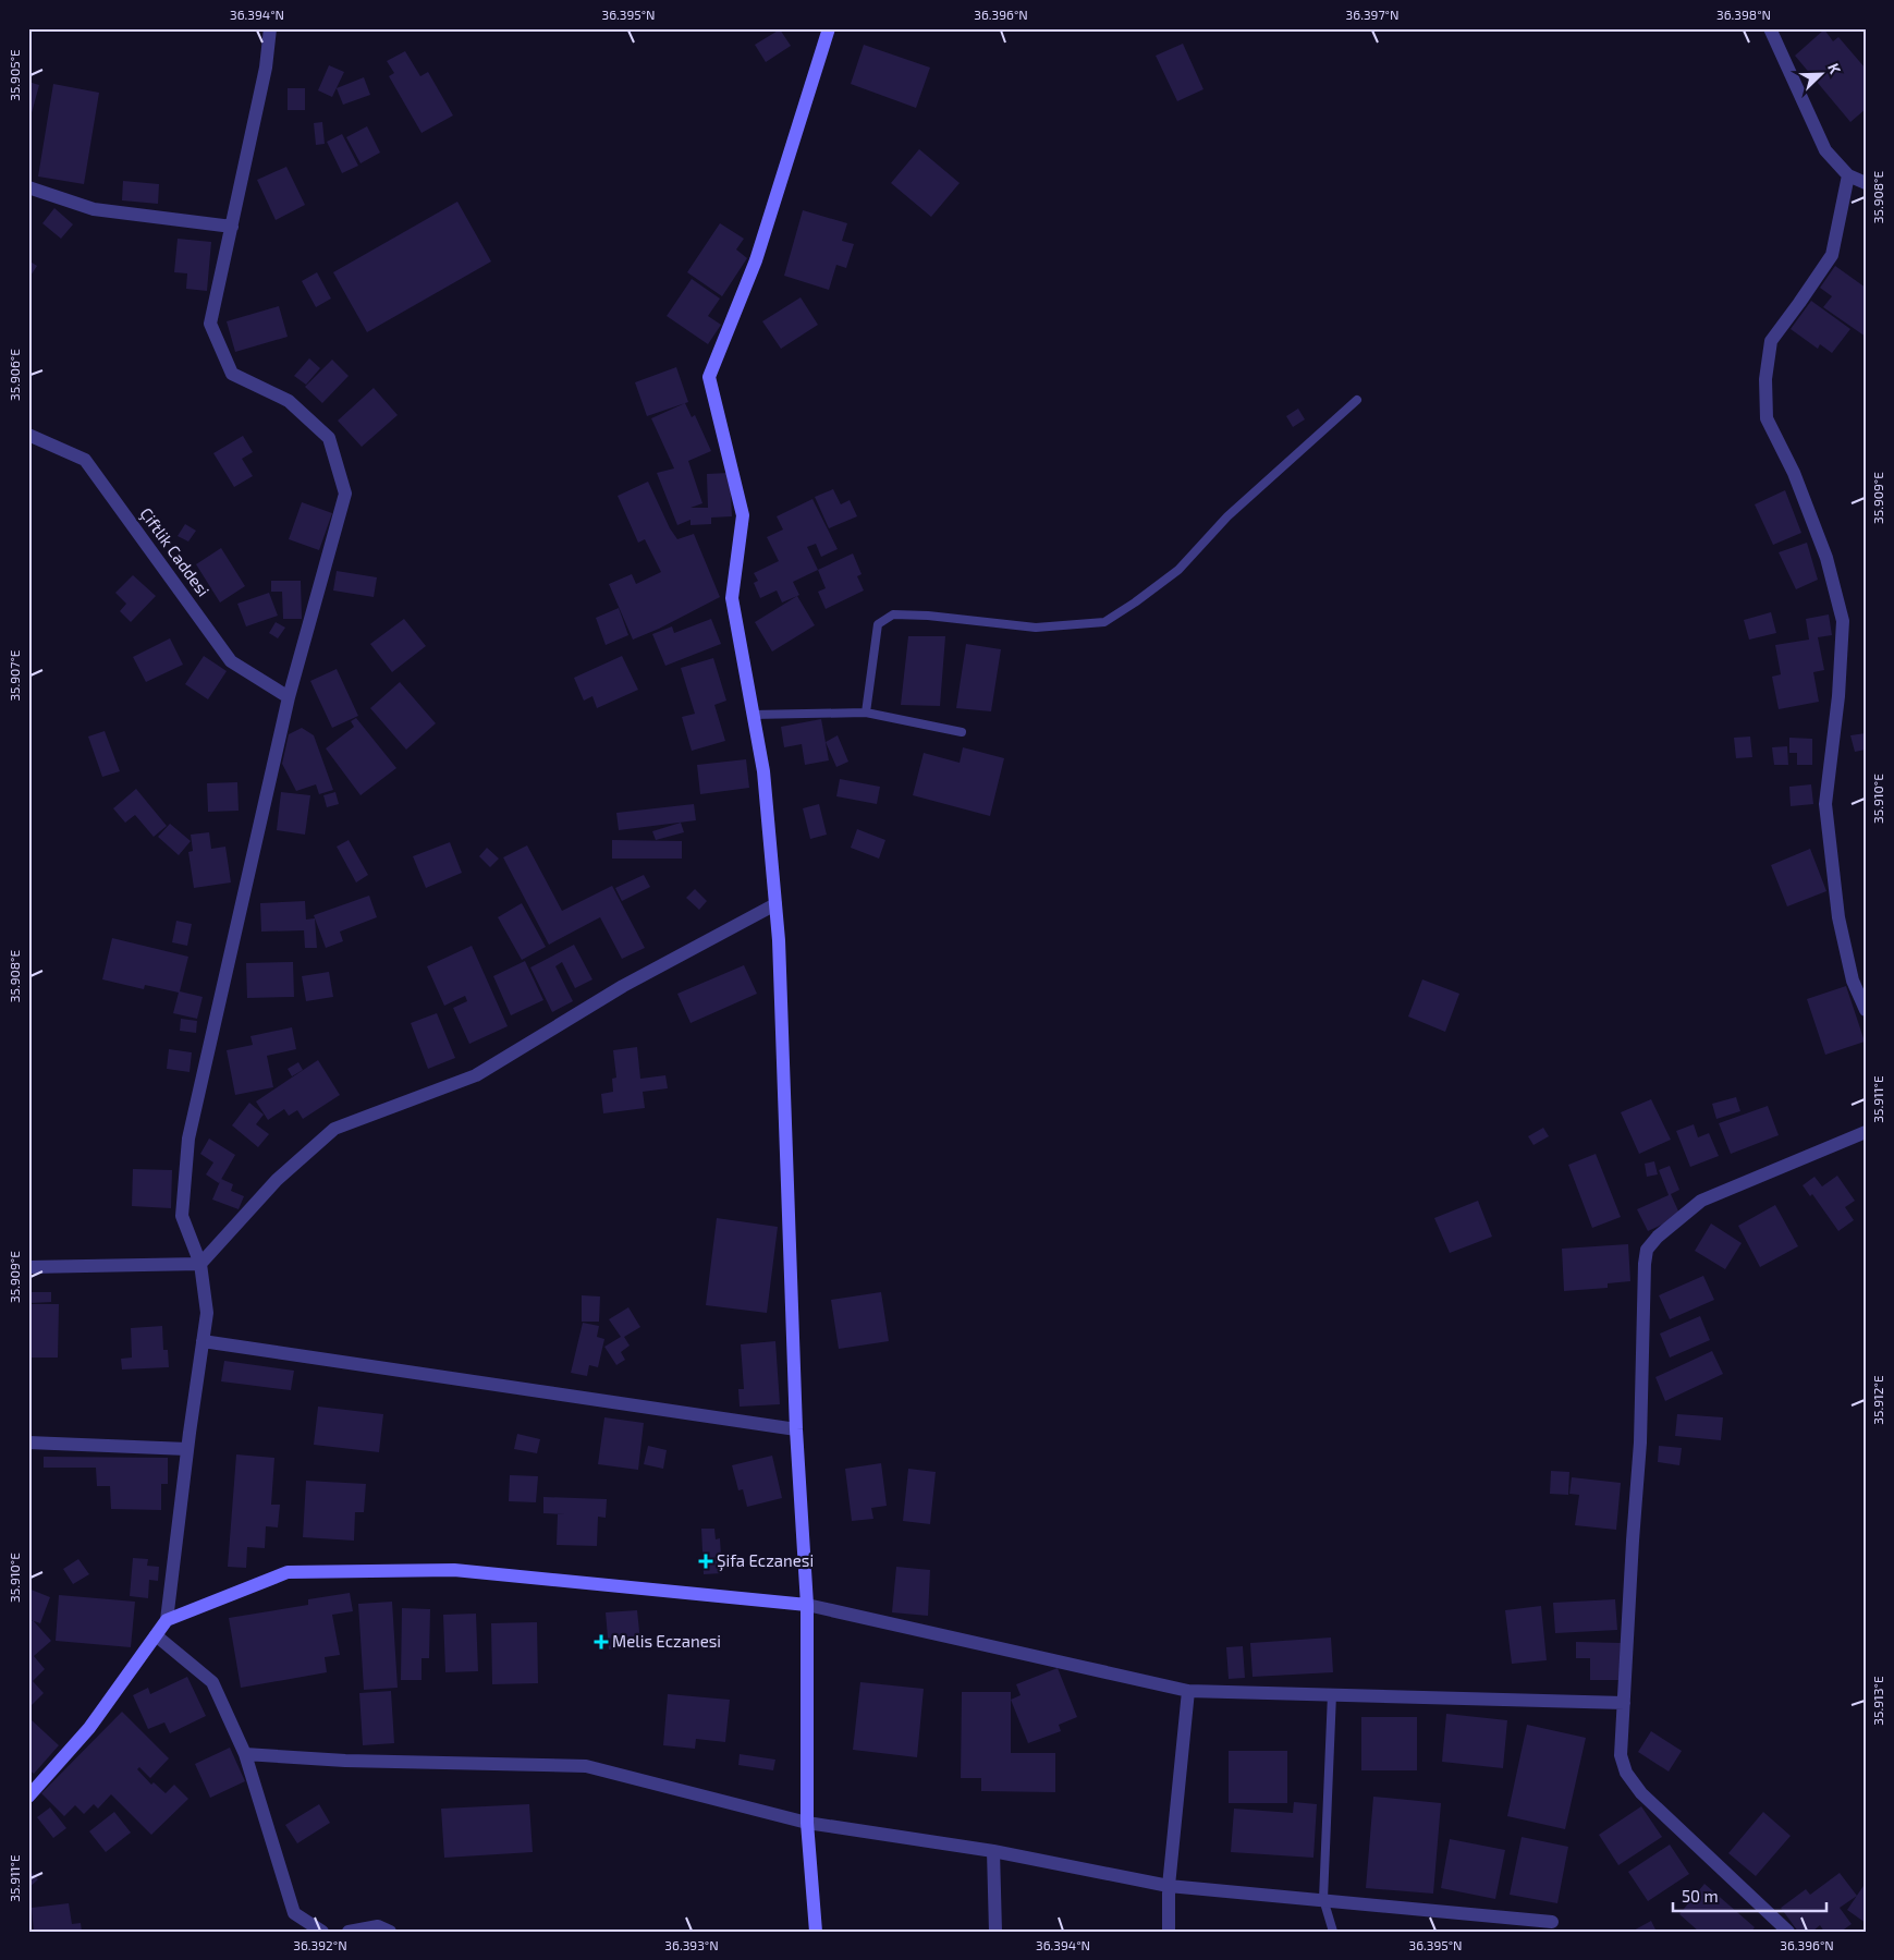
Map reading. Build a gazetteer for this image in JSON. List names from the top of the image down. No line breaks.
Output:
{"streets":{"street":["Çiftlik Caddesi"]},"places":{"health":["Şifa Eczanesi","Melis Eczanesi"]},"scale_bar":"50 m","north":"top right","coordinates":["36.394°N","36.395°N","36.396°N","36.397°N","36.398°N","35.905°E","35.908°E","35.906°E","35.909°E","35.907°E","35.910°E","35.911°E","35.912°E","35.913°E","36.392°N","36.393°N"]}
